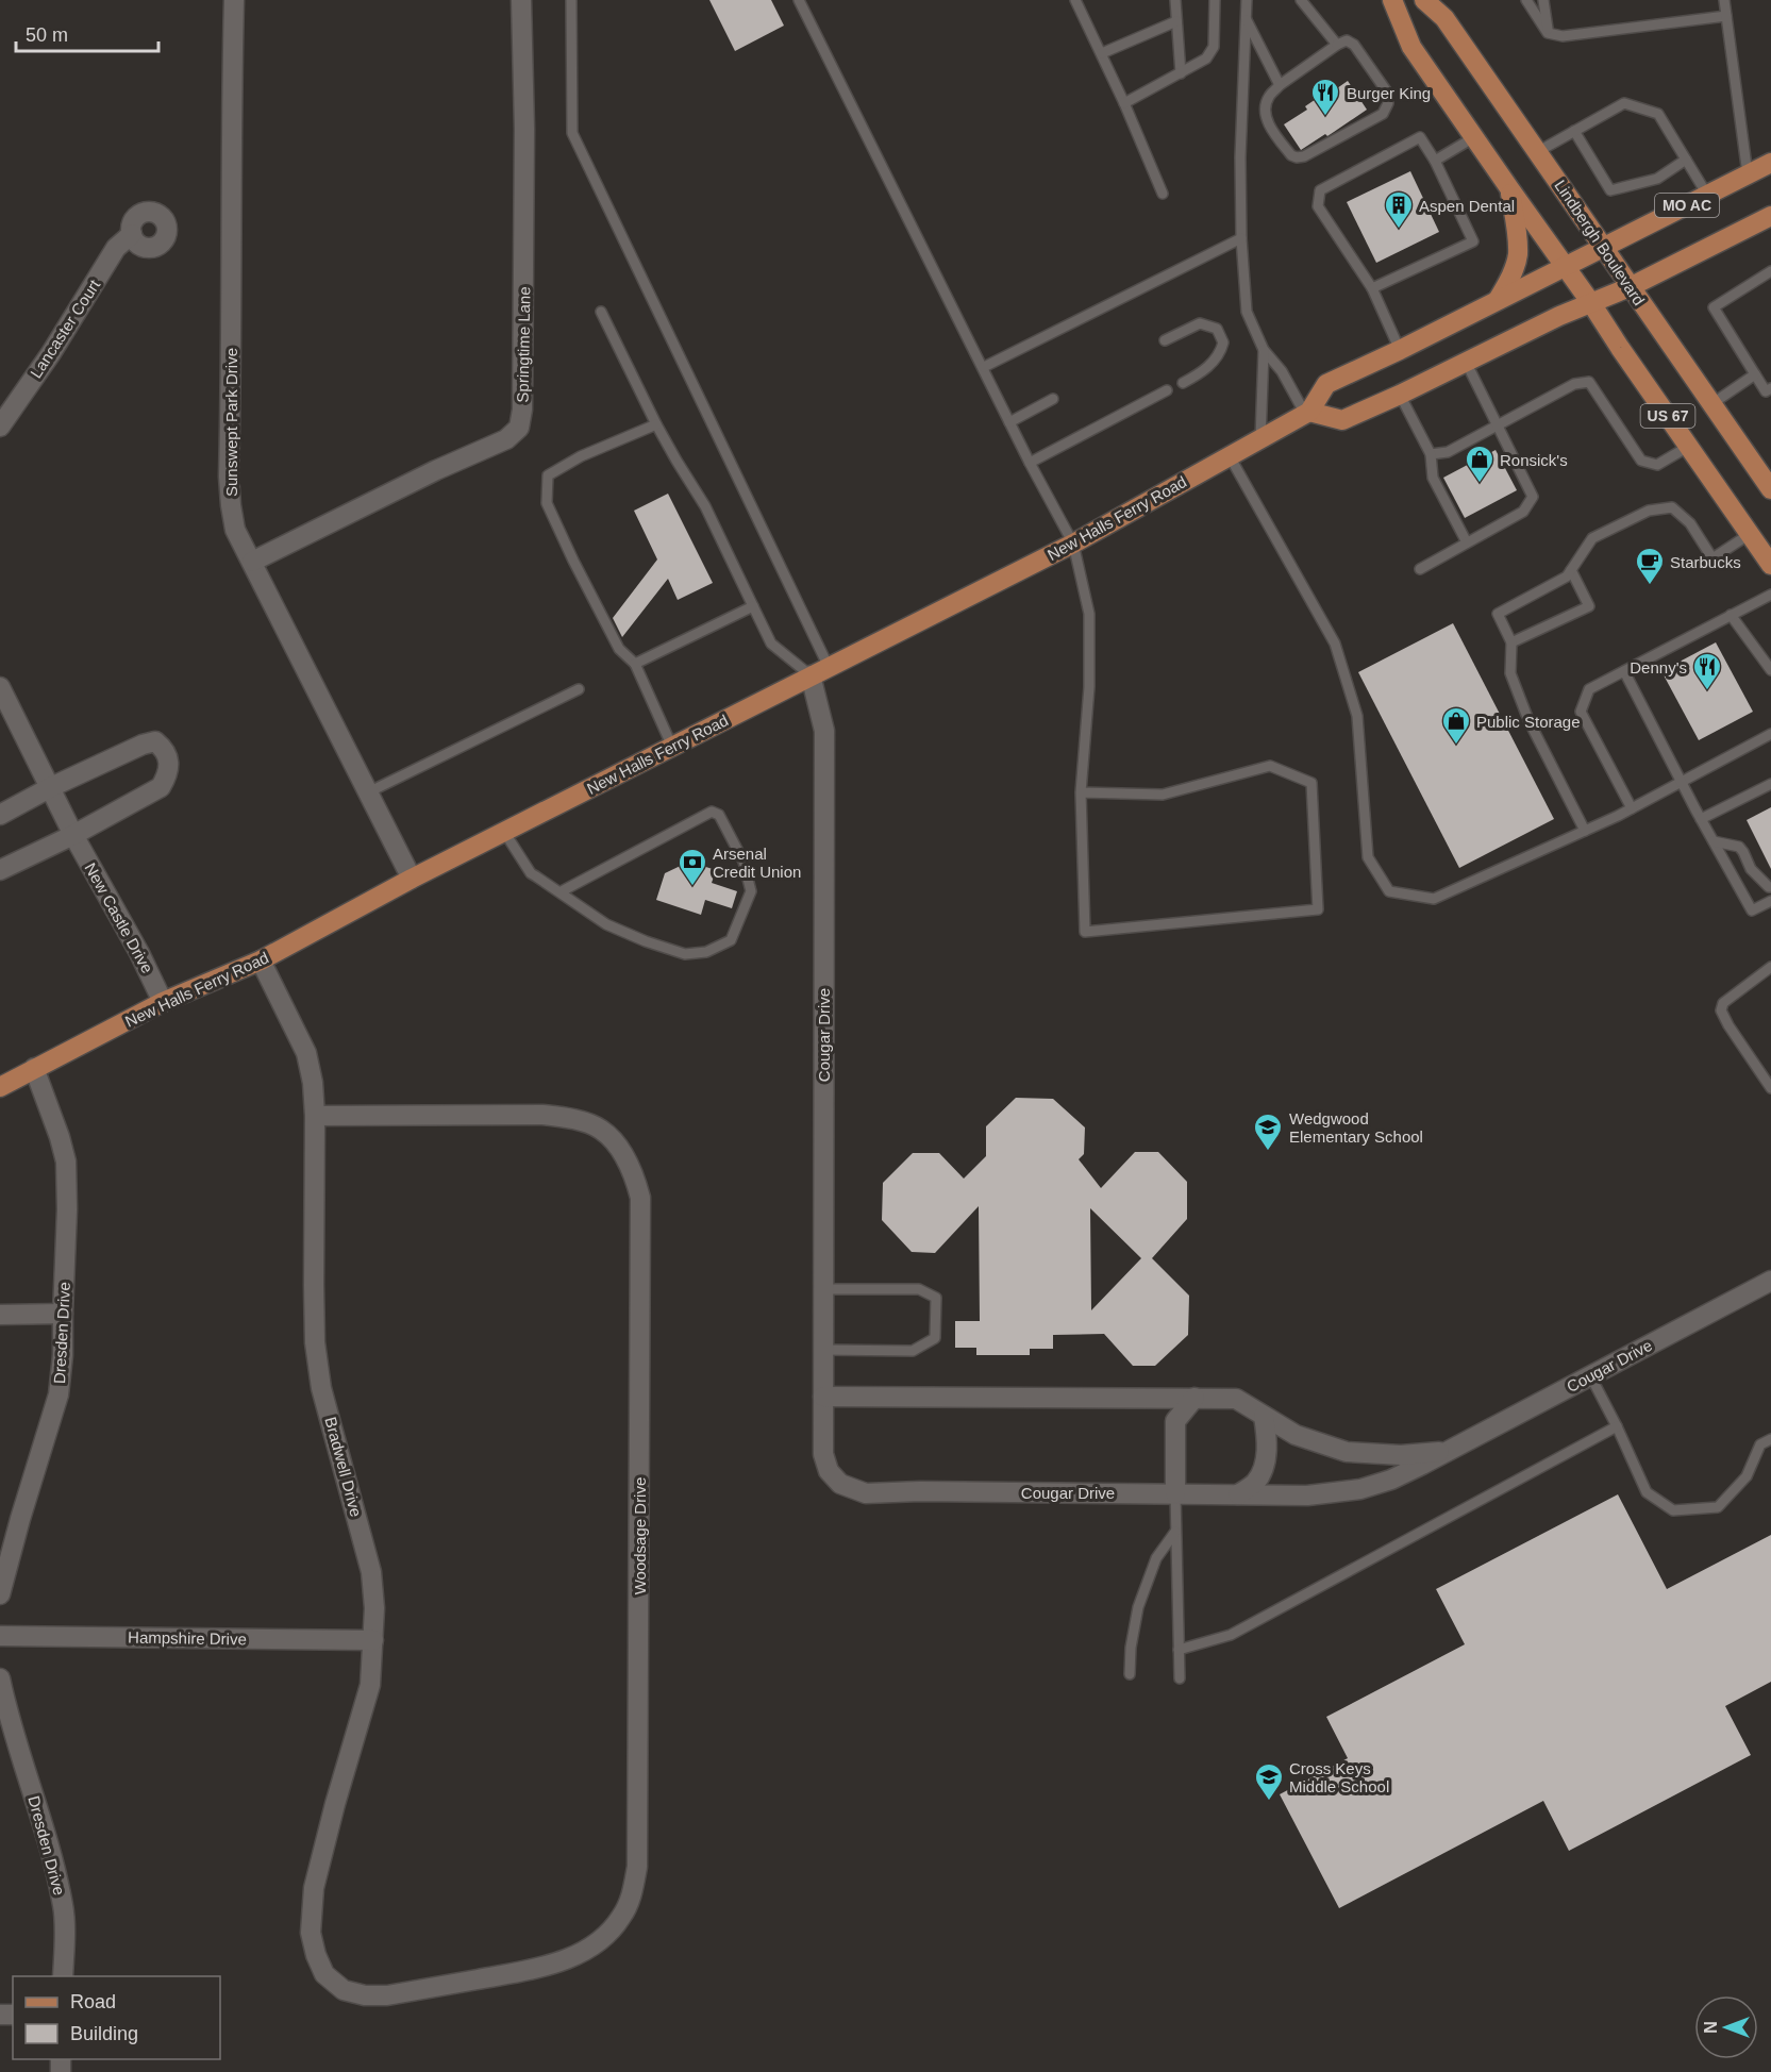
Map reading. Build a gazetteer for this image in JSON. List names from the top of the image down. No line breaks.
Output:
{"streets":{"main road":["MO AC","Lindbergh Boulevard","US 67","New Halls Ferry Road"],"street":["Lancaster Court","Springtime Lane","Sunswept Park Drive","New Castle Drive","Cougar Drive","Dresden Drive","Bradwell Drive","Woodsage Drive","Hampshire Drive"]},"crossings":[["MO AC","Lindbergh Boulevard"],["MO AC","US 67"],["Lindbergh Boulevard","New Halls Ferry Road"],["Springtime Lane","Sunswept Park Drive"],["US 67","New Halls Ferry Road"],["Sunswept Park Drive","New Halls Ferry Road"],["New Halls Ferry Road","New Castle Drive"],["New Halls Ferry Road","Cougar Drive"],["New Halls Ferry Road","Dresden Drive"],["New Halls Ferry Road","Bradwell Drive"],["Bradwell Drive","Woodsage Drive"],["Bradwell Drive","Hampshire Drive"]],"places":{"restaurant":["Burger King","Denny's"],"building":["Aspen Dental"],"shop":["Ronsick's","Public Storage"],"cafe":["Starbucks"],"bank":["Arsenal Credit Union"],"school or university":["Wedgwood Elementary School","Cross Keys Middle School"]},"legend":["Road","Building"],"scale_bar":"50 m","north":"left"}
